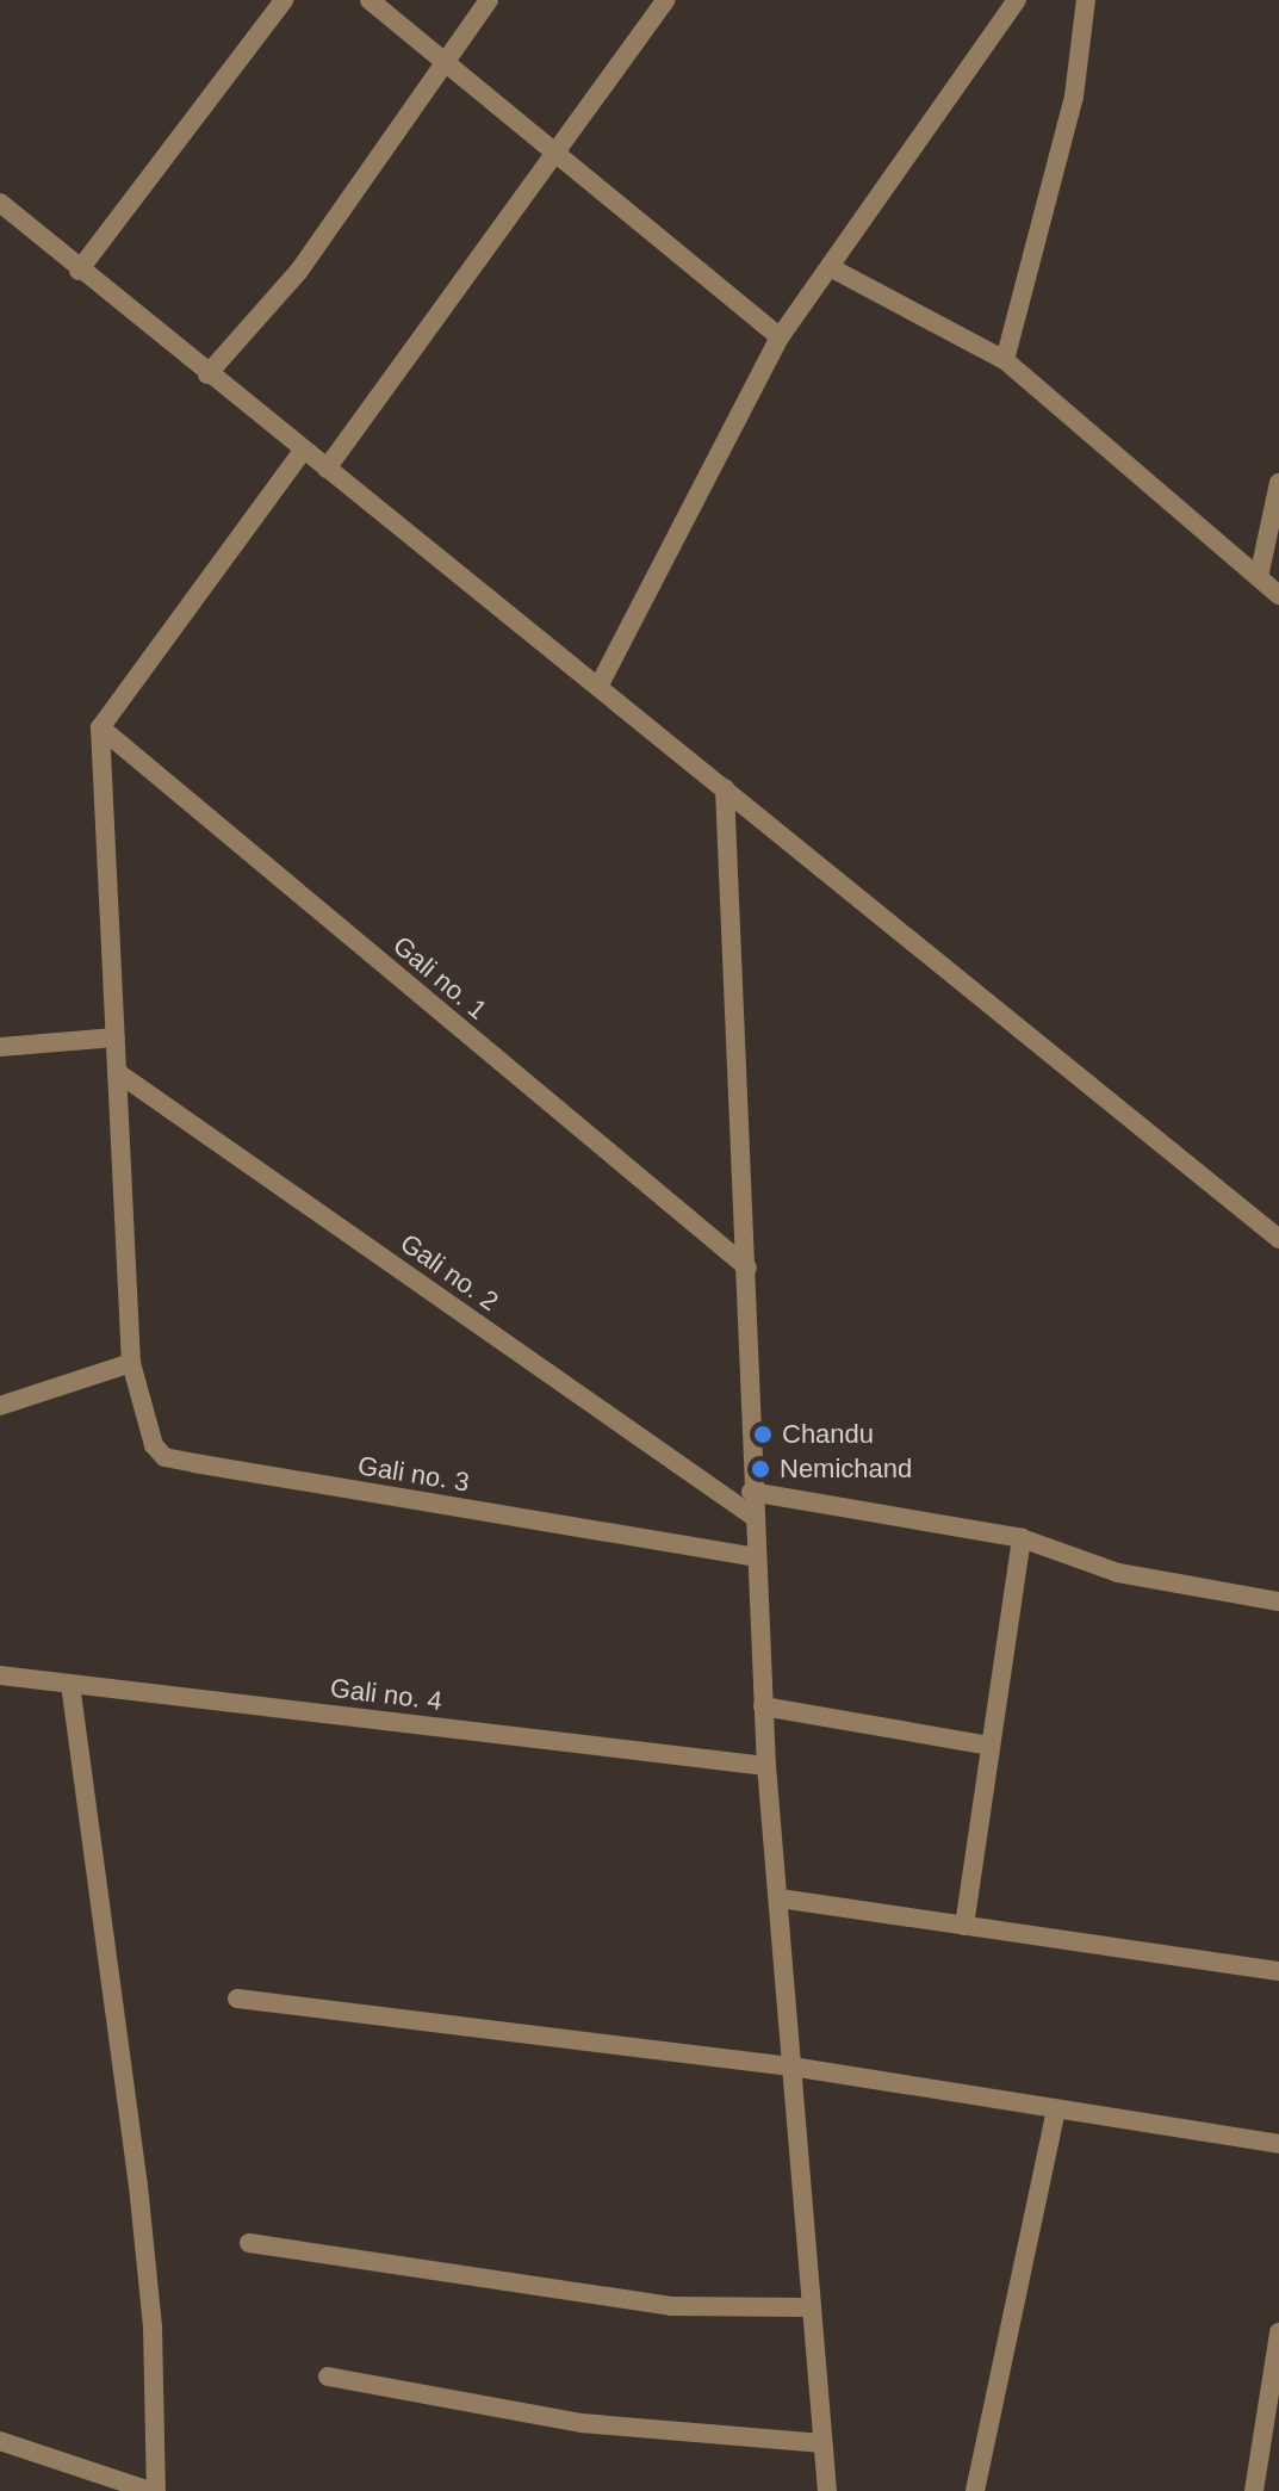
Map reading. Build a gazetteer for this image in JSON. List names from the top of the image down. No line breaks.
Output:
{"streets":{"street":["Gali no. 1","Gali no. 2","Gali no. 3","Gali no. 4"]},"places":["Chandu","Nemichand"]}
